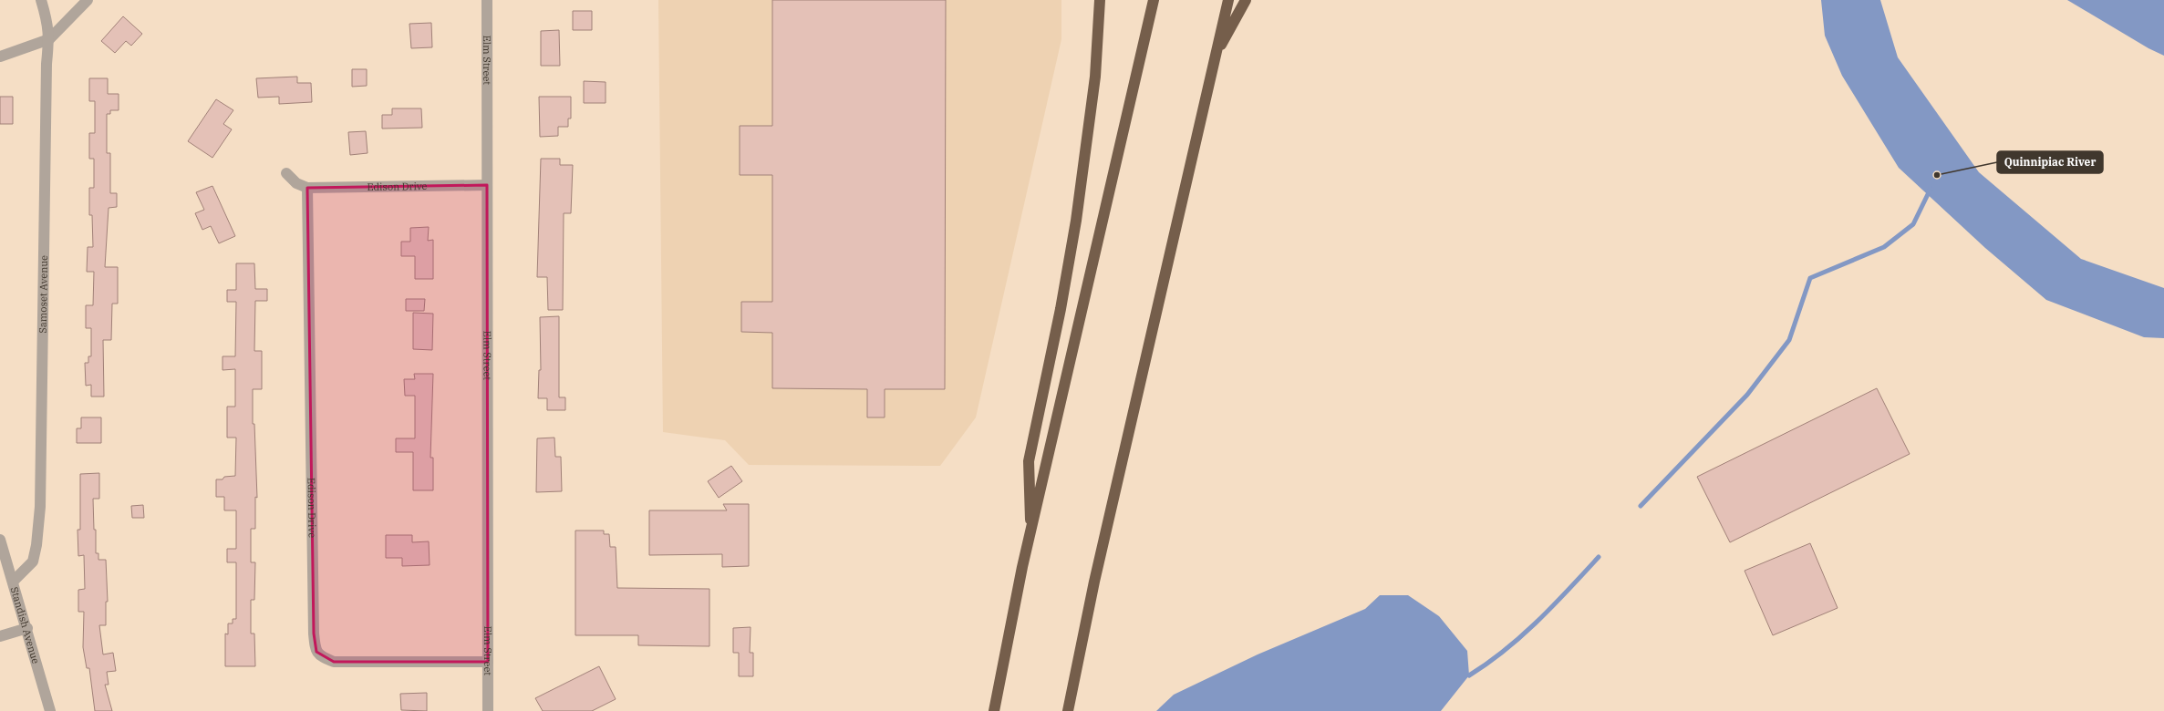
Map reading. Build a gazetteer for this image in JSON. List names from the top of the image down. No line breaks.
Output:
{"streets":{"street":["Elm Street","Edison Drive","Samoset Avenue","Standish Avenue"]},"crossings":[["Elm Street","Edison Drive"],["Samoset Avenue","Standish Avenue"]],"places":["Quinnipiac River"]}
